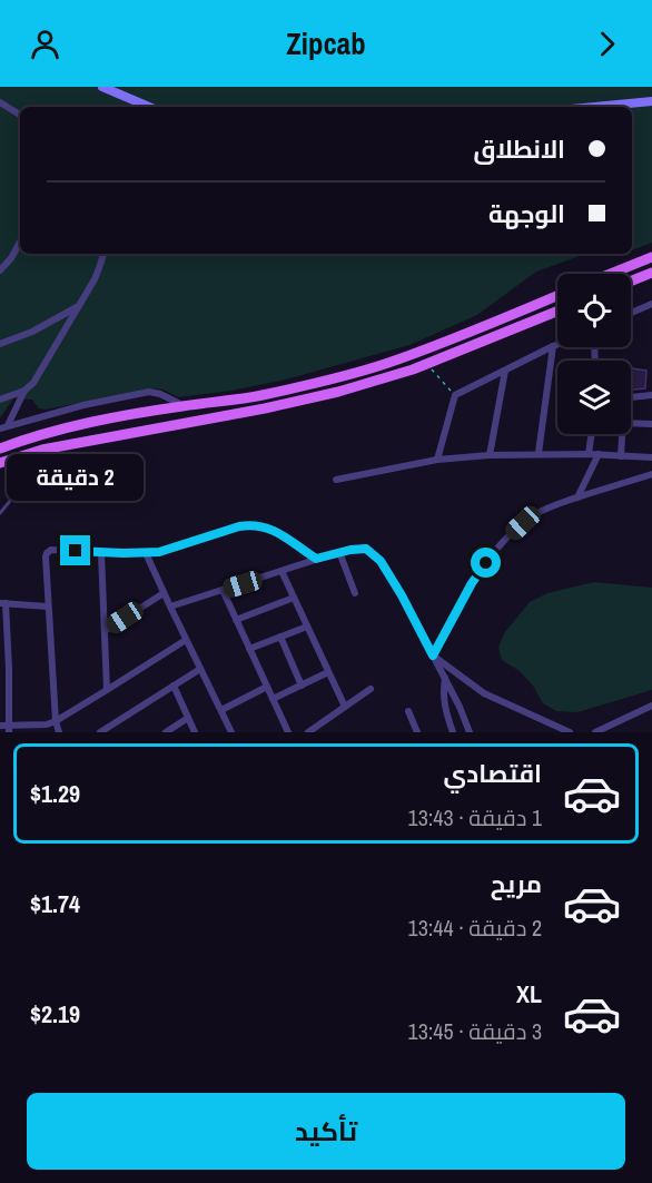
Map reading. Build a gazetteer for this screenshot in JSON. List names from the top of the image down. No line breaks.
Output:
{"page":{"header":"Zipcab","banner":["الانطلاق","الوجهة"],"bubble":"2 دقيقة","list":[{"name":"اقتصادي","note":"1 دقيقة · 13:43","value":"$1.29"},{"name":"مريح","note":"2 دقيقة · 13:44","value":"$1.74"},{"name":"XL","note":"3 دقيقة · 13:45","value":"$2.19"}],"buttons":"تأكيد"}}
